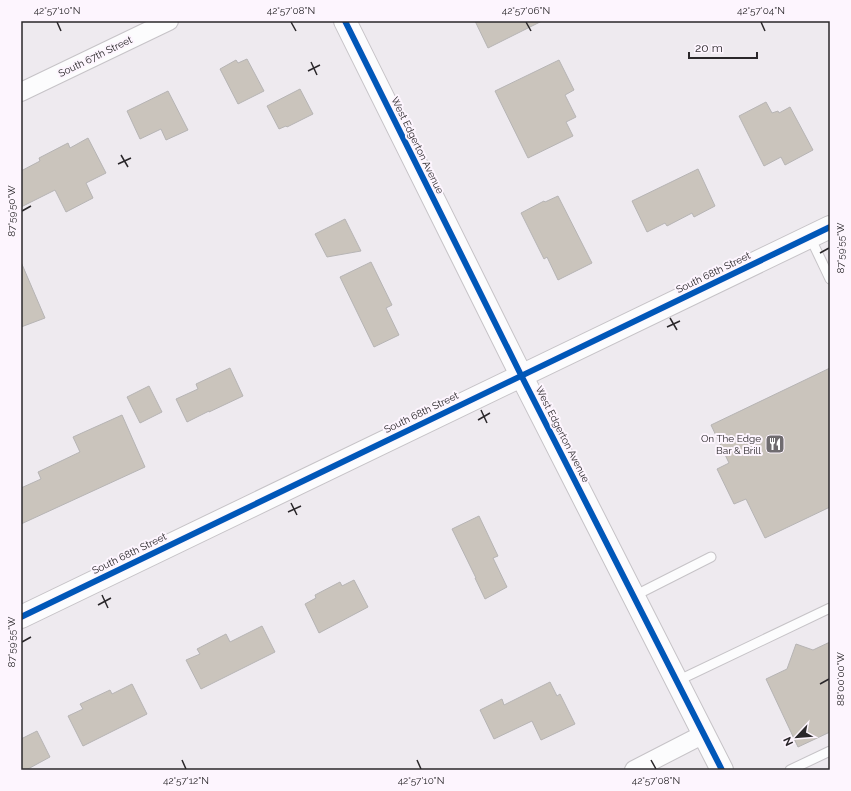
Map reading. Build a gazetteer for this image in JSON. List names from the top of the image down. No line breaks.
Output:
{"streets":{"street":["South 67th Street","West Edgerton Avenue","South 68th Street"]},"crossings":[["West Edgerton Avenue","South 68th Street"]],"places":{"restaurant":["On The Edge Bar & Brill"]},"scale_bar":"20 m","north":"bottom left","coordinates":["42°57'10\"N","42°57'08\"N","42°57'06\"N","42°57'04\"N","87°59'50\"W","87°59'55\"W","88°00'00\"W","42°57'12\"N"]}
